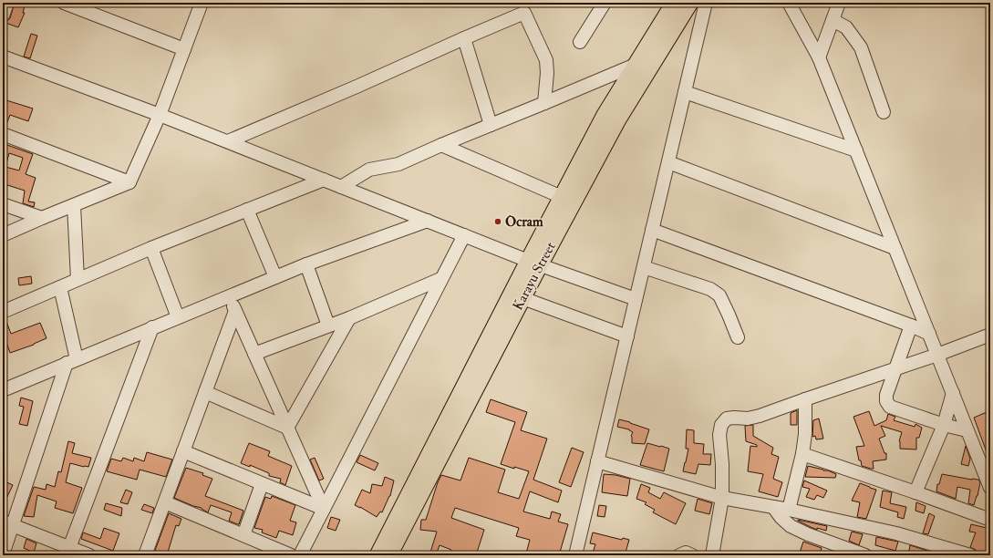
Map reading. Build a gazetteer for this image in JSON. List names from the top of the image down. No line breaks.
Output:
{"streets":{"main road":["Karayu Street"]},"places":["Ocram"]}
